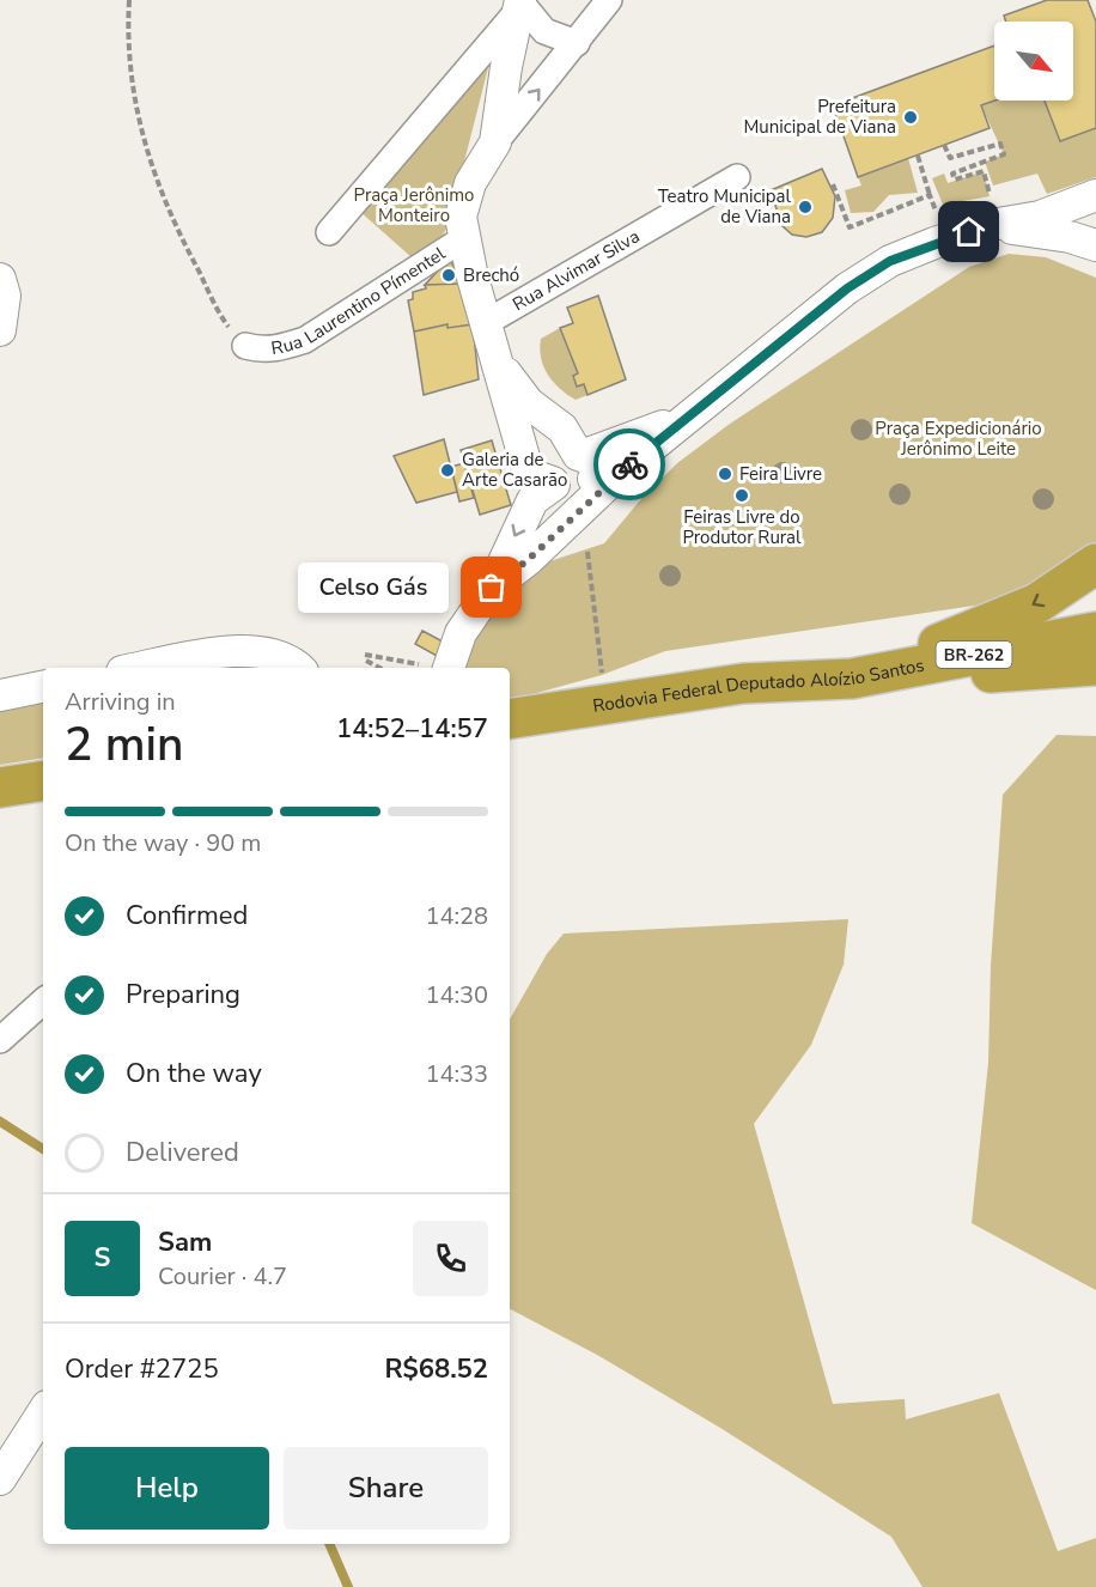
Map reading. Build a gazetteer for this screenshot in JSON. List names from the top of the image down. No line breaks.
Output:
{"streets":{"highway":["BR-262","Rodovia Federal Deputado Aloízio Santos"],"street":["Rua Alvimar Silva","Rua Laurentino Pímentel"]},"parks":["Praça Jerônimo Monteiro","Praça Expedicionário Jerônimo Leite"],"places":["Prefeitura Municipal de Viana","Teatro Municipal de Viana","Brechó","Galeria de Arte Casarão","Feira Livre","Feiras Livre do Produtor Rural","Celso Gás"],"north":"bottom right","page":{"bubble":"Celso Gás","heading":["2 min","Arriving in","14:52–14:57"],"panel":["Sam","Courier · 4.7","Order #2725","R$68.52"],"bar":"On the way · 90 m","list":[["Confirmed","14:28"],["Preparing","14:30"],["On the way","14:33"],"Delivered"],"round":"S","buttons":["Help","Share"]}}
